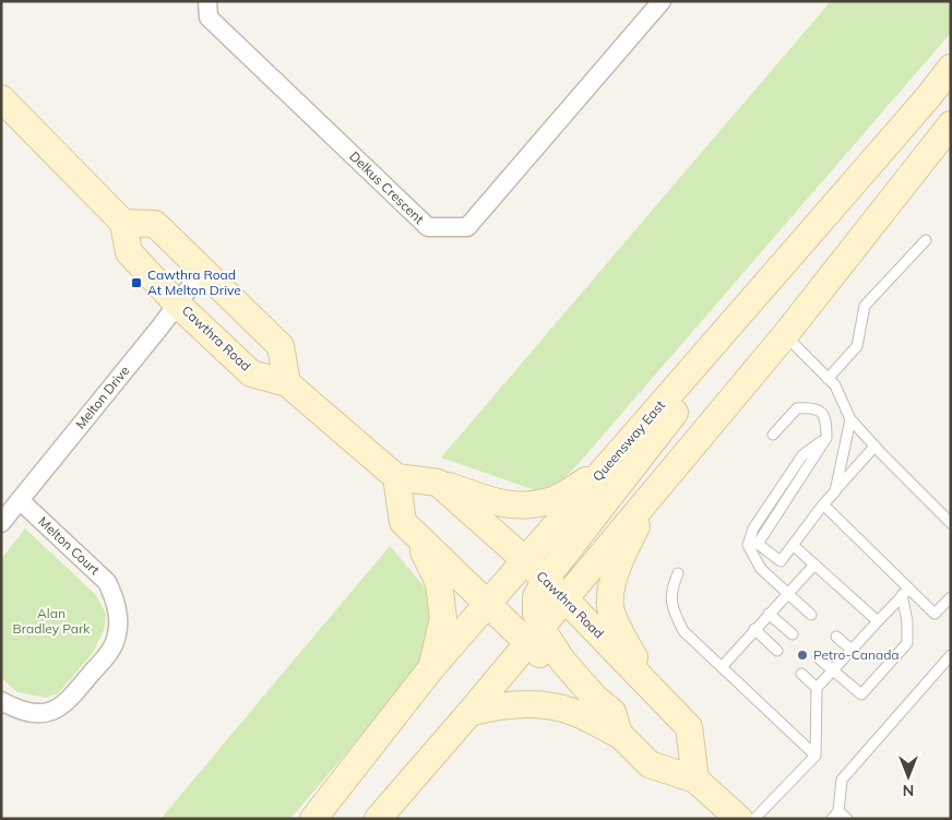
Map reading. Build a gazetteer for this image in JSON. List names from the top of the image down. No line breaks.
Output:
{"streets":{"main road":["Cawthra Road","Queensway East"],"street":["Delkus Crescent","Melton Drive","Melton Court"]},"crossings":[["Cawthra Road","Melton Drive"],["Cawthra Road","Queensway East"],["Melton Drive","Melton Court"]],"parks":["Alan Bradley Park"],"places":{"transit":["Cawthra Road At Melton Drive"],"other":["Petro-Canada"]},"north":"bottom"}
